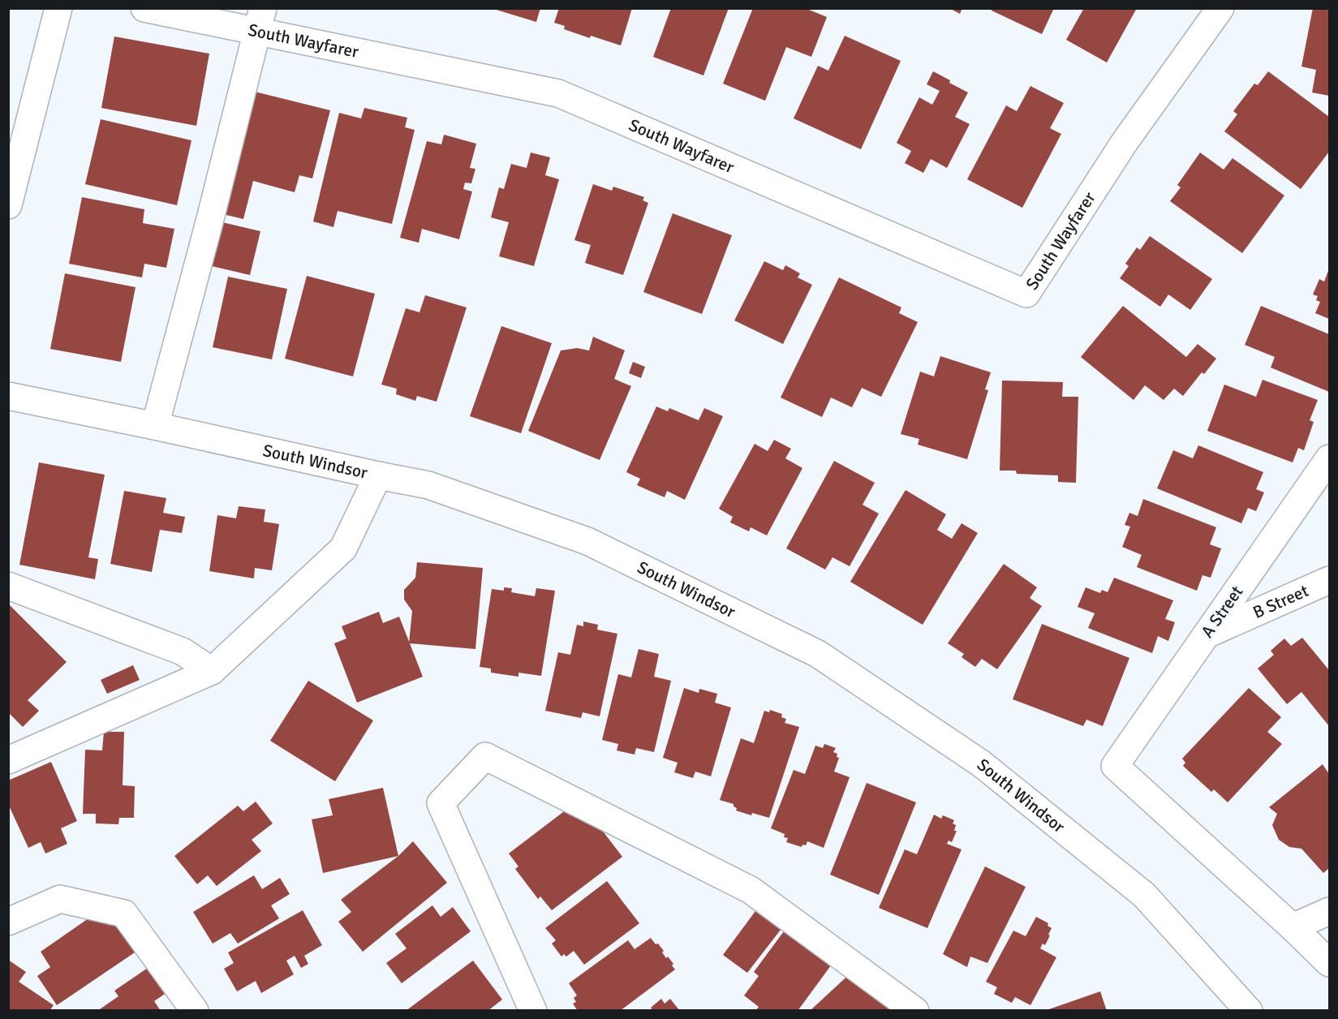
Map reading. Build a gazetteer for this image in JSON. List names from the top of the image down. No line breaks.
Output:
{"streets":{"street":["South Wayfarer","South Windsor","B Street","A Street"]},"crossings":[["B Street","A Street"]]}
